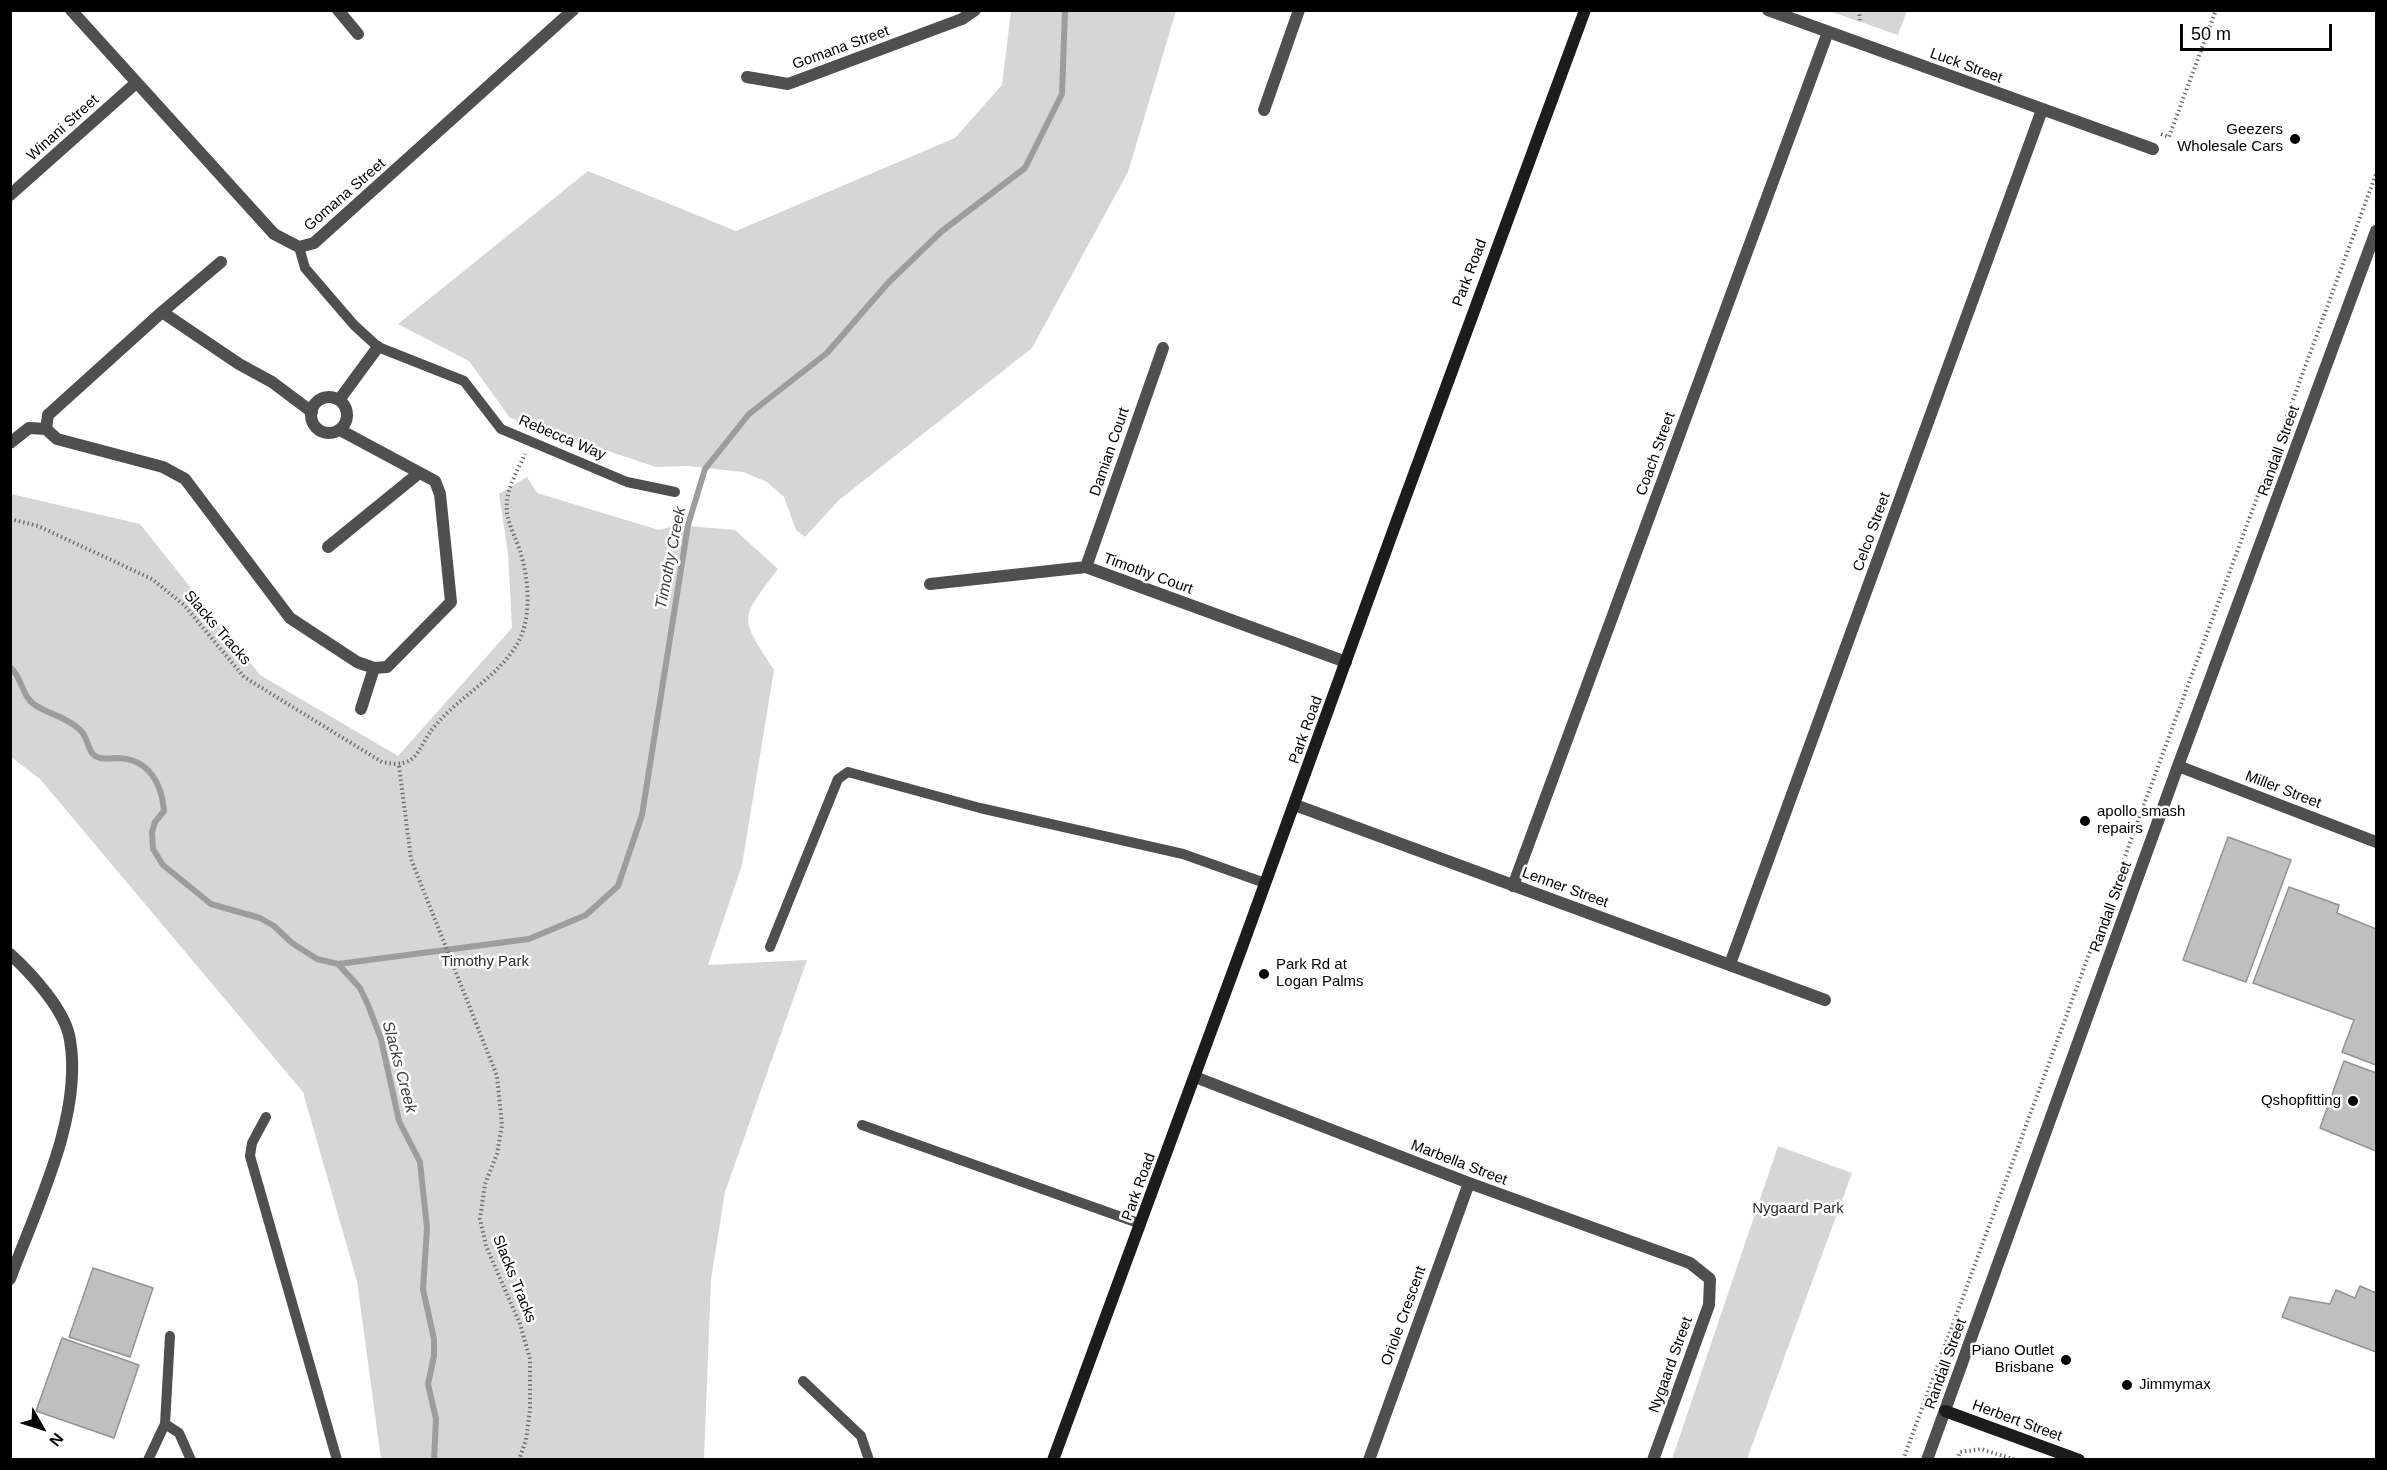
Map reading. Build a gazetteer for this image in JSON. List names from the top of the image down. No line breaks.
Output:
{"streets":{"street":["Gomana Street","Luck Street","Winani Street","Park Road","Randall Street","Damian Court","Coach Street","Celco Street","Timothy Court","Miller Street","Lenner Street","Marbella Street","Oriole Crescent","Nygaard Street","Herbert Street"],"lane":["Rebecca Way"],"path":["Slacks Tracks"]},"crossings":[["Gomana Street","Winani Street"],["Gomana Street","Rebecca Way"],["Luck Street","Coach Street"],["Luck Street","Celco Street"],["Park Road","Timothy Court"],["Park Road","Lenner Street"],["Park Road","Marbella Street"],["Randall Street","Miller Street"],["Randall Street","Herbert Street"],["Damian Court","Timothy Court"],["Coach Street","Lenner Street"],["Celco Street","Lenner Street"],["Marbella Street","Oriole Crescent"],["Marbella Street","Nygaard Street"]],"water":["Timothy Creek","Slacks Creek"],"parks":["Timothy Park","Nygaard Park"],"places":["Geezers Wholesale Cars","apollo smash repairs","Park Rd at Logan Palms","Qshopfitting","Piano Outlet Brisbane","Jimmymax"],"scale_bar":"50 m","north":"bottom right"}
